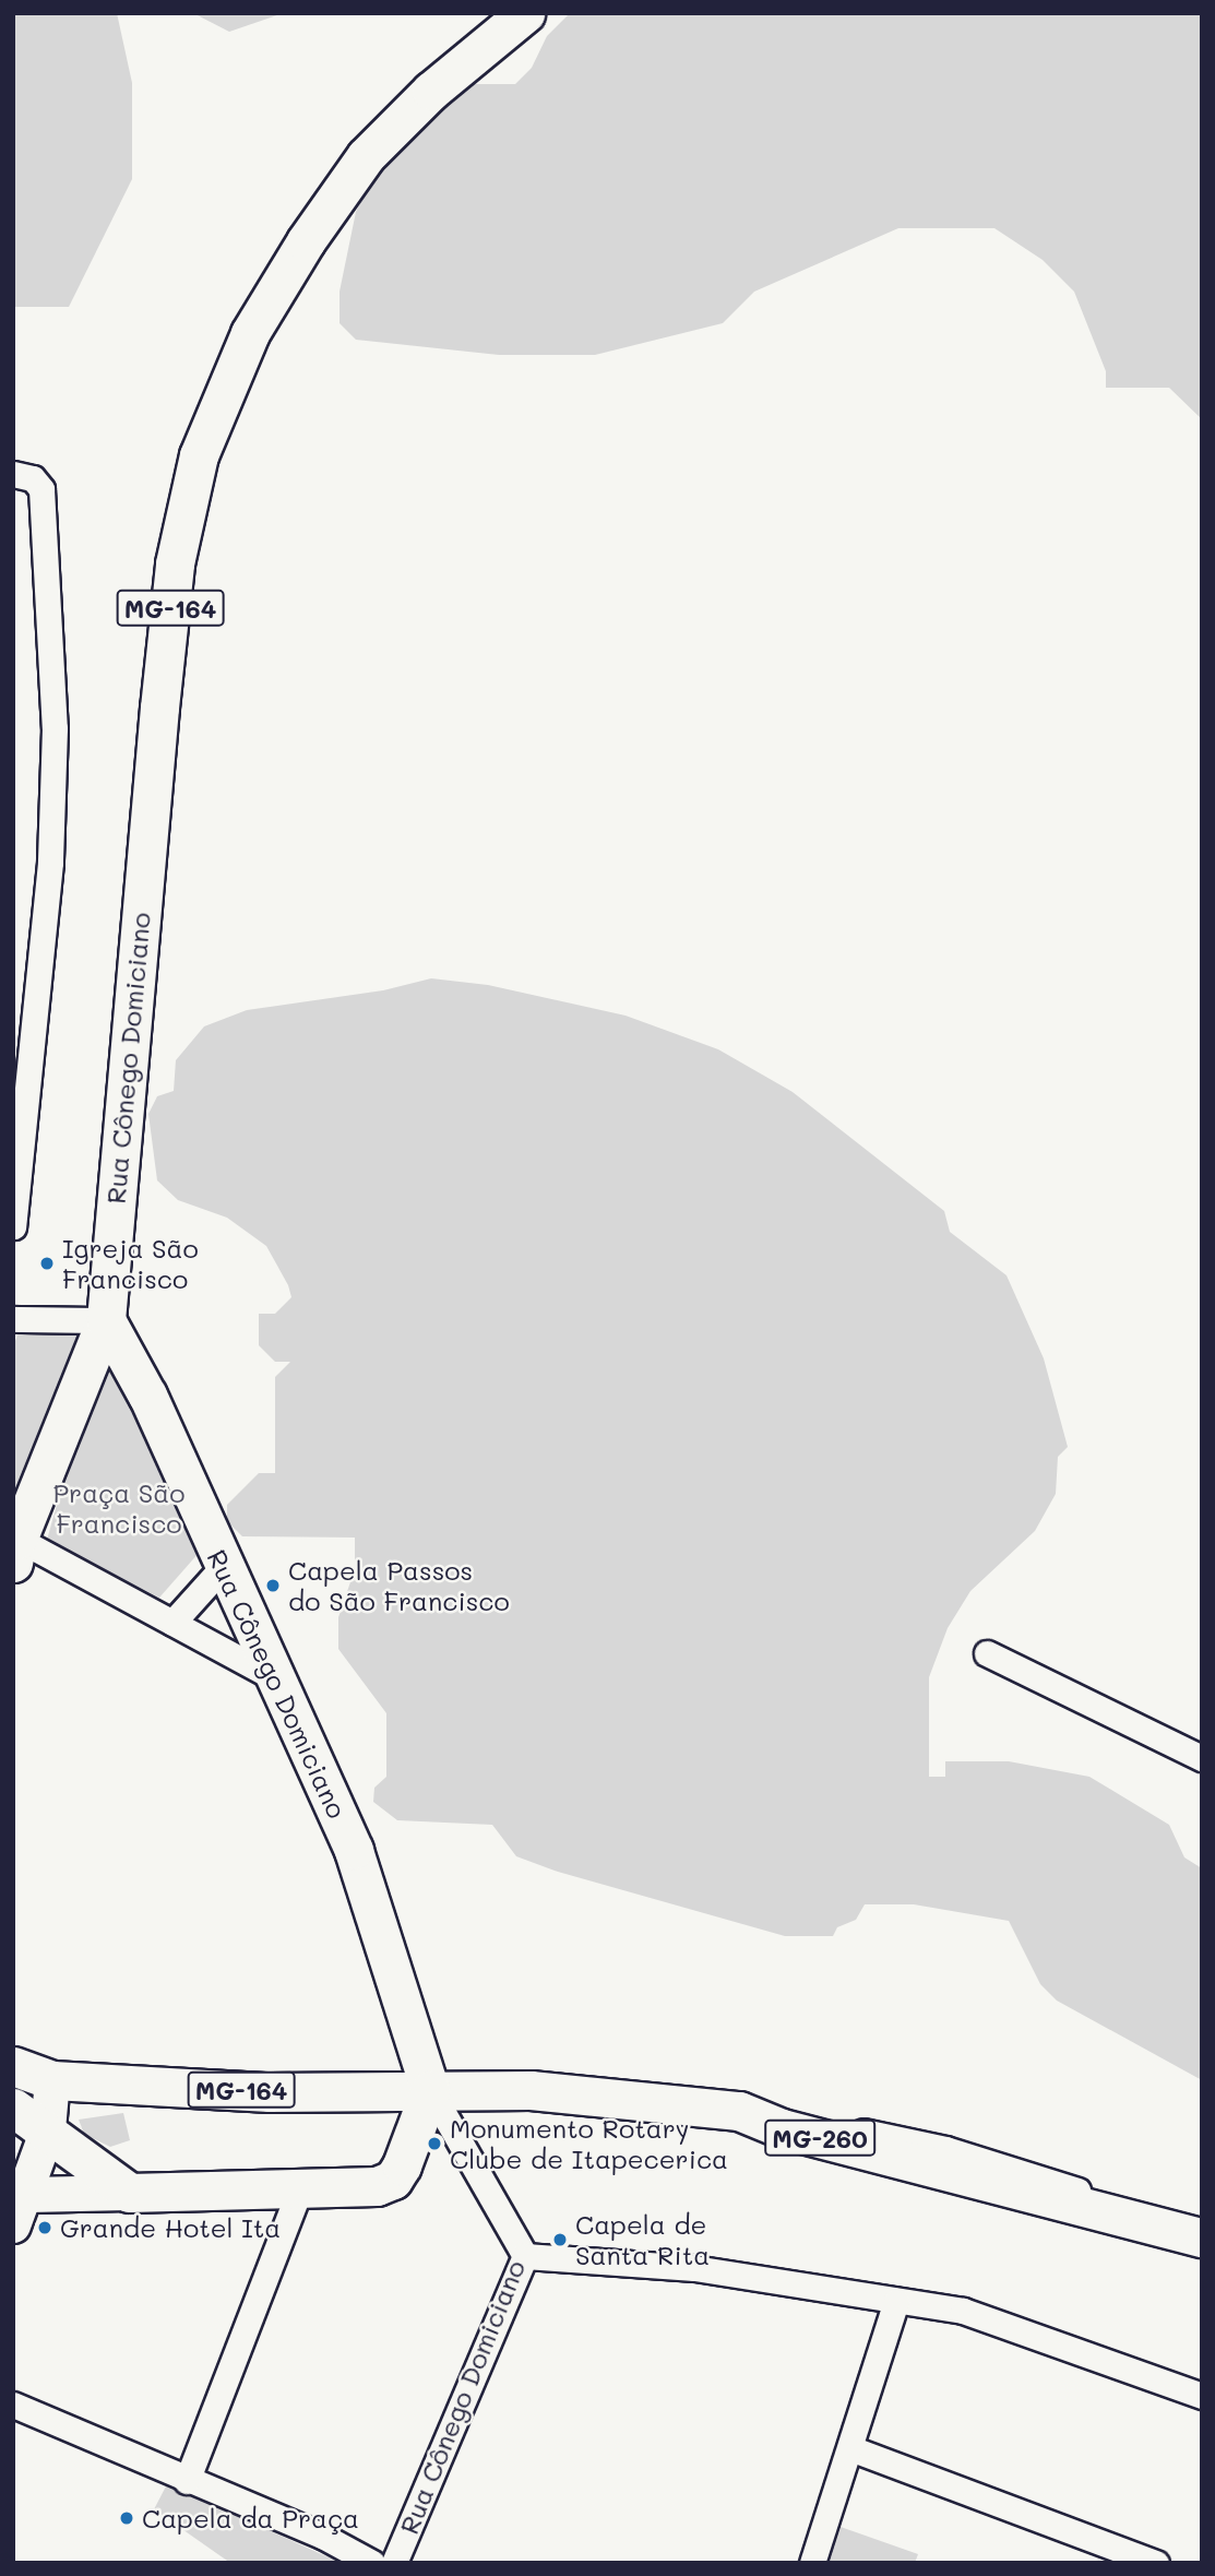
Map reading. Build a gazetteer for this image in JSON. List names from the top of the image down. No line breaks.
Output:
{"streets":{"main road":["MG-164","Rua Cônego Domiciano","MG-260"]},"crossings":[["MG-164","Rua Cônego Domiciano"],["MG-164","MG-260"],["Rua Cônego Domiciano","MG-260"]],"parks":["Praça São Francisco"],"places":["Igreja São Francisco","Capela Passos do São Francisco","Monumento Rotary Clube de Itapecerica","Grande Hotel Ita","Capela de Santa Rita","Capela da Praça"]}
